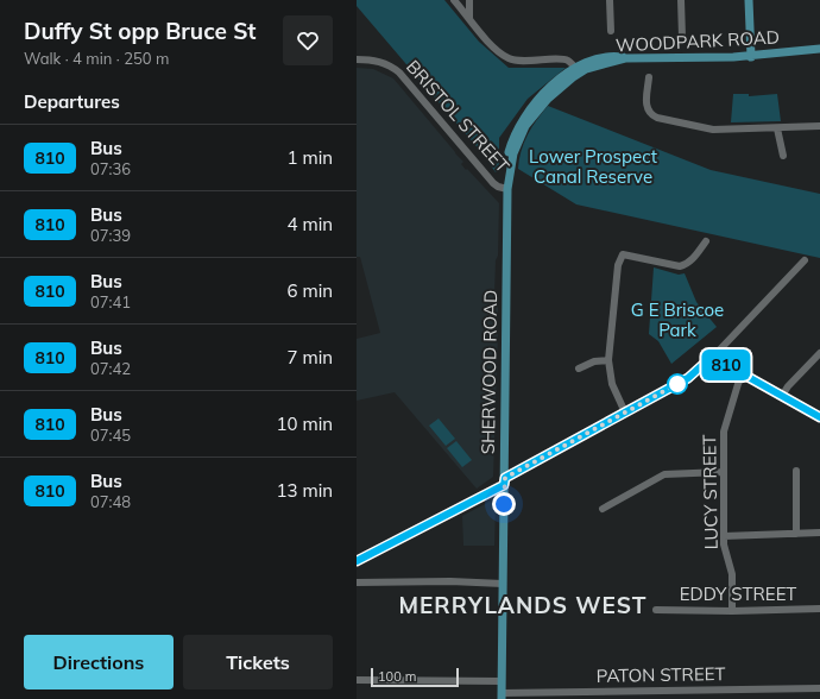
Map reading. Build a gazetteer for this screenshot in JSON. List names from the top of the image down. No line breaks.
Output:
{"streets":{"main road":["WOODPARK ROAD","SHERWOOD ROAD"],"street":["BRISTOL STREET","LUCY STREET","EDDY STREET","PATON STREET"]},"crossings":[["WOODPARK ROAD","SHERWOOD ROAD"],["BRISTOL STREET","SHERWOOD ROAD"],["SHERWOOD ROAD","PATON STREET"],["LUCY STREET","EDDY STREET"]],"districts":["MERRYLANDS WEST"],"parks":["Lower Prospect Canal Reserve","G E Briscoe Park"],"lines":["bus line 810"],"scale_bar":"100 m","page":{"heading":[["Duffy St opp Bruce St","Walk · 4 min · 250 m"],"Departures"],"on_map":"810","list":[{"mark":"810","name":"Bus","note":"07:36","value":"1 min"},{"mark":"810","name":"Bus","note":"07:39","value":"4 min"},{"mark":"810","name":"Bus","note":"07:41","value":"6 min"},{"mark":"810","name":"Bus","note":"07:42","value":"7 min"},{"mark":"810","name":"Bus","note":"07:45","value":"10 min"},{"mark":"810","name":"Bus","note":"07:48","value":"13 min"}],"buttons":["Directions","Tickets"],"scale":"100 m"}}
